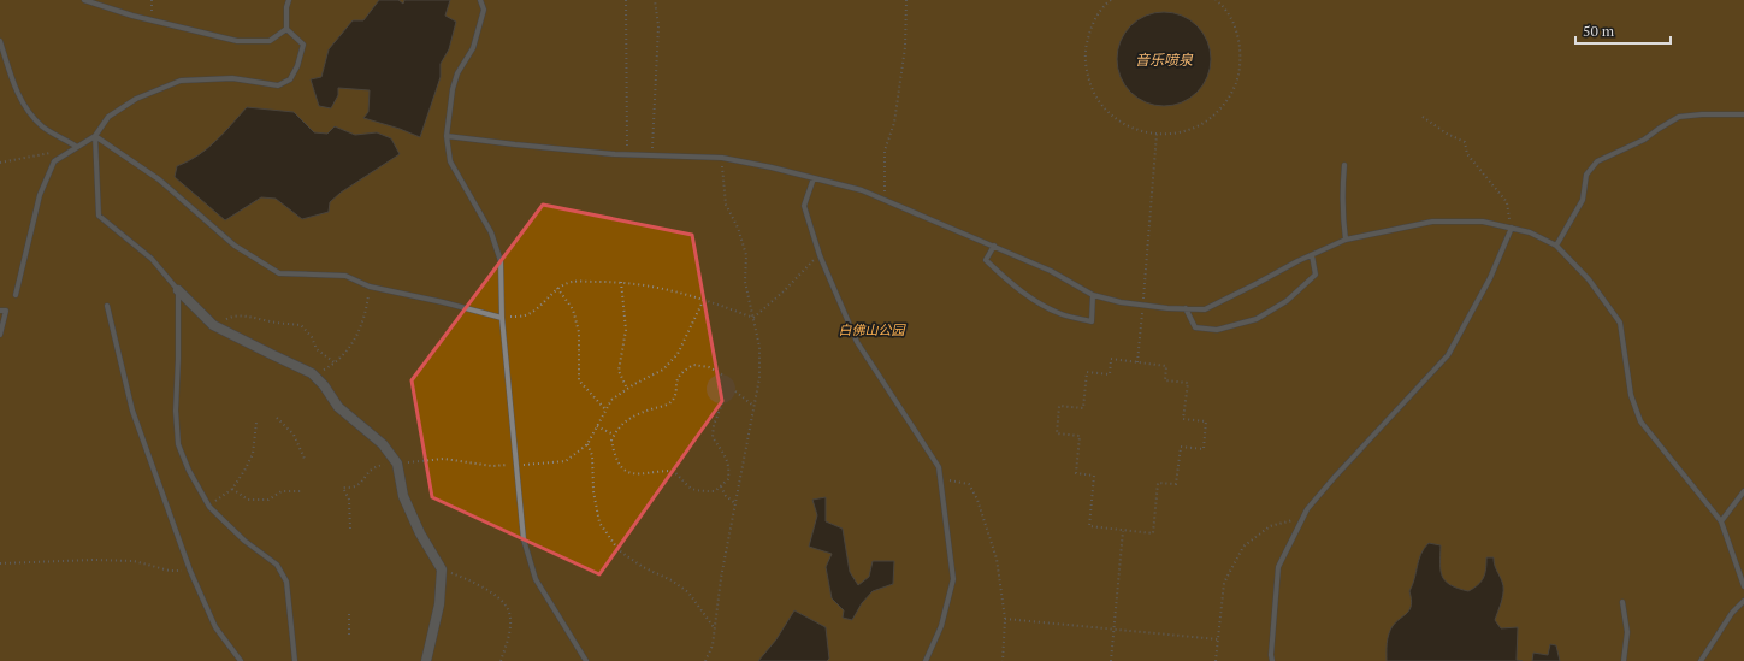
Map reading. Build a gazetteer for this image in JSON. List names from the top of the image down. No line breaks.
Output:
{"water":["音乐喷泉"],"parks":["白佛山公园"],"scale_bar":"50 m"}
